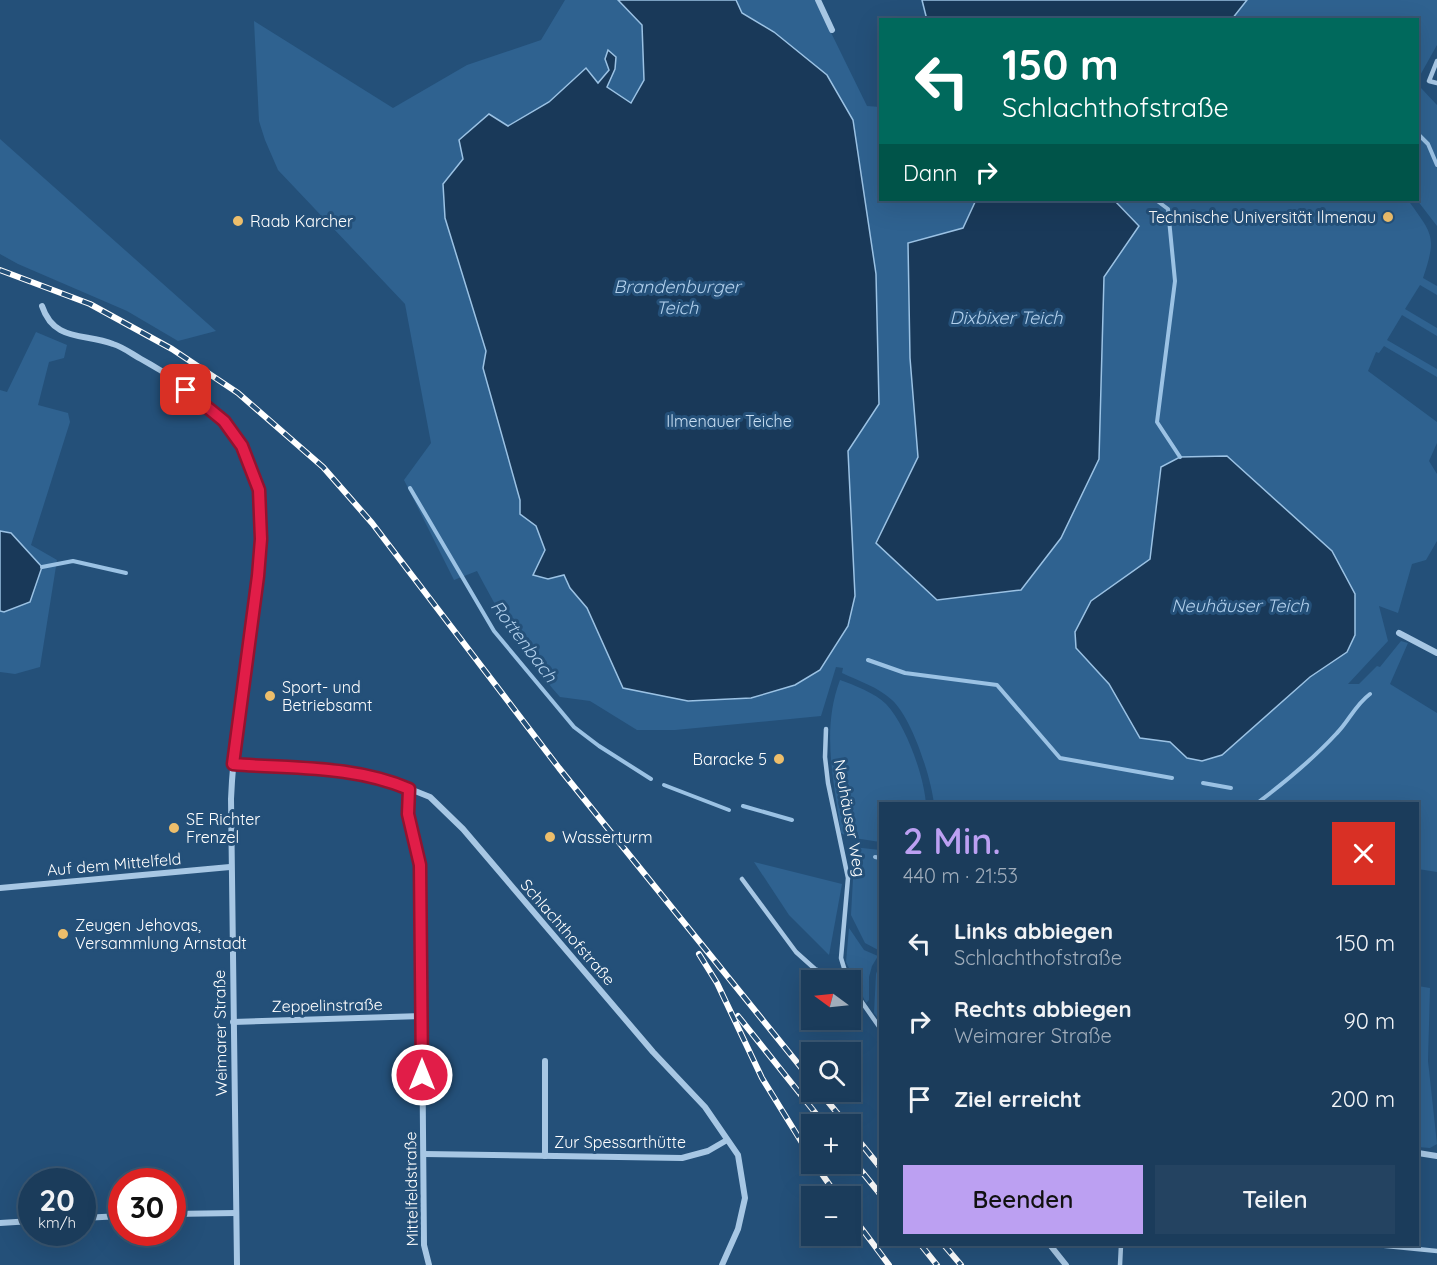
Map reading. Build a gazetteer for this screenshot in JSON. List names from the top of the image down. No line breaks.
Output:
{"streets":{"street":["Auf dem Mittelfeld","Schlachthofstraße","Zeppelinstraße","Weimarer Straße","Zur Spessarthütte","Mittelfeldstraße"],"lane":["Neuhäuser Weg"]},"crossings":[["Auf dem Mittelfeld","Weimarer Straße"],["Schlachthofstraße","Weimarer Straße"],["Schlachthofstraße","Zur Spessarthütte"],["Schlachthofstraße","Mittelfeldstraße"],["Zeppelinstraße","Weimarer Straße"],["Zeppelinstraße","Mittelfeldstraße"],["Zur Spessarthütte","Mittelfeldstraße"]],"water":["Brandenburger Teich","Dixbixer Teich","Neuhäuser Teich","Rottenbach"],"parks":["Ilmenauer Teiche"],"places":["Technische Universität Ilmenau","Raab Karcher","Sport- und Betriebsamt","Baracke 5","SE Richter Frenzel","Wasserturm","Zeugen Jehovas, Versammlung Arnstadt"],"north":"left","page":{"turn":["150 m","Schlachthofstraße"],"then":"Dann","heading":["2 Min.","440 m · 21:53"],"list":[{"name":"Links abbiegen","note":"Schlachthofstraße","value":"150 m"},{"name":"Rechts abbiegen","note":"Weimarer Straße","value":"90 m"},{"name":"Ziel erreicht","value":"200 m"}],"map_buttons":["+","−"],"buttons":["Beenden","Teilen"],"speed":"20 km/h","limit":"30"}}
